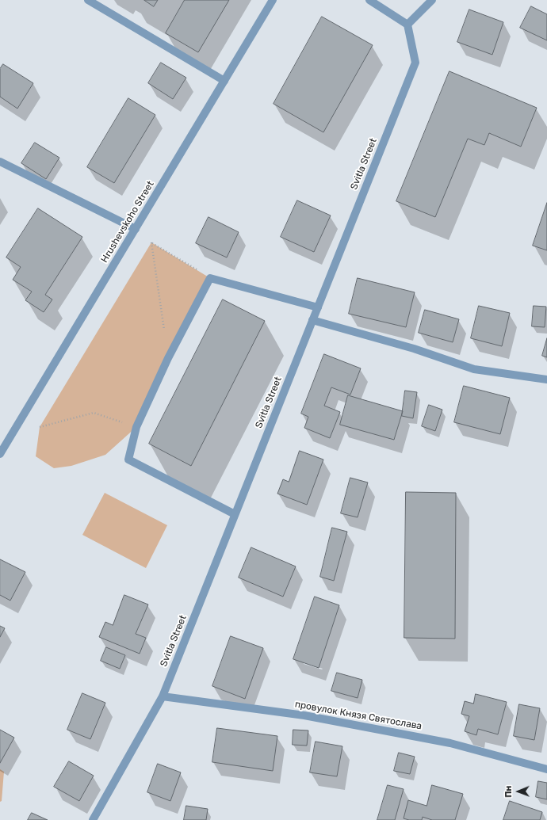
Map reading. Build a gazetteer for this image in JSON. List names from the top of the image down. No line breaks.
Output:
{"streets":{"street":["Svitla Street","Hrushevskoho Street","провулок Князя Святослава"]},"crossings":[["Svitla Street","провулок Князя Святослава"]],"north":"left"}
